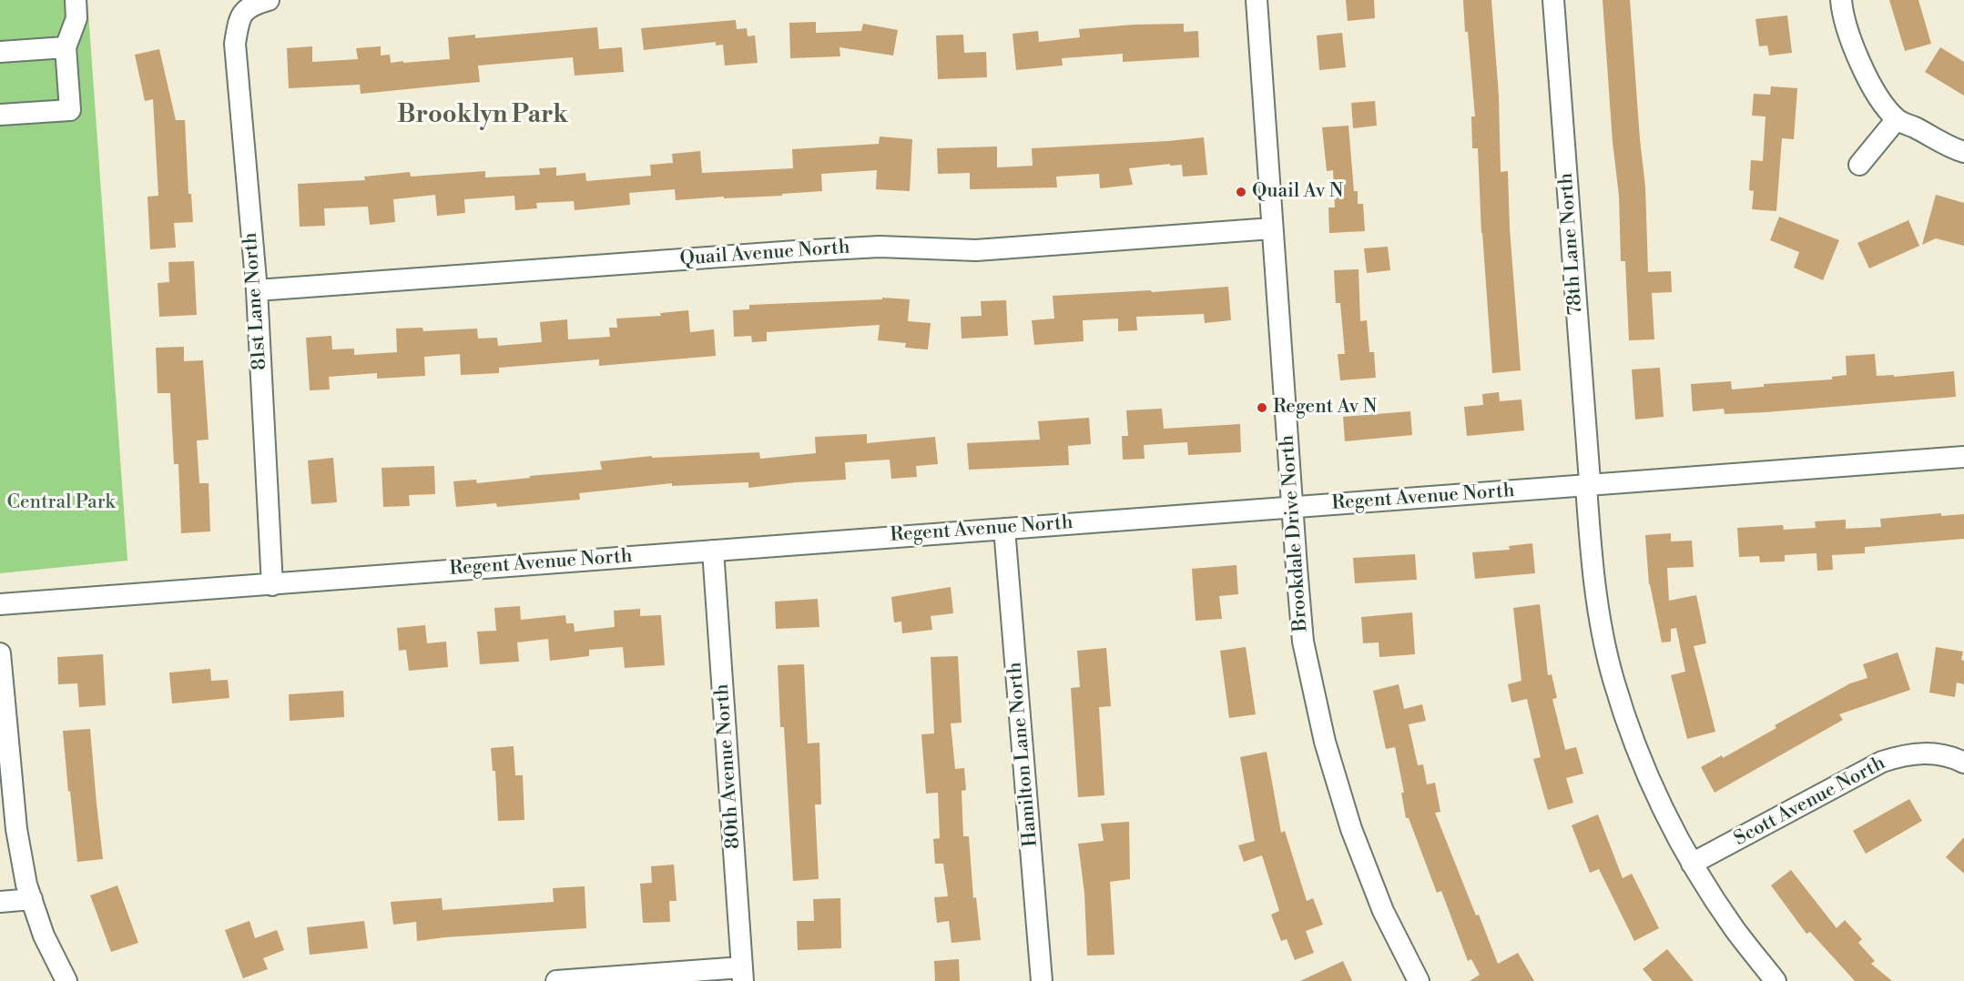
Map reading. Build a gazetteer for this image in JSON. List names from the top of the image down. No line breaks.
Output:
{"streets":{"street":["78th Lane North","Quail Avenue North","81st Lane North","Regent Avenue North","Brookdale Drive North","Hamilton Lane North","80th Avenue North","Scott Avenue North"]},"crossings":[["78th Lane North","Regent Avenue North"],["78th Lane North","Scott Avenue North"],["Quail Avenue North","81st Lane North"],["Quail Avenue North","Brookdale Drive North"],["81st Lane North","Regent Avenue North"],["Regent Avenue North","Brookdale Drive North"],["Regent Avenue North","Hamilton Lane North"],["Regent Avenue North","80th Avenue North"]],"districts":["Brooklyn Park"],"parks":["Central Park"],"places":["Quail Av N","Regent Av N"]}
